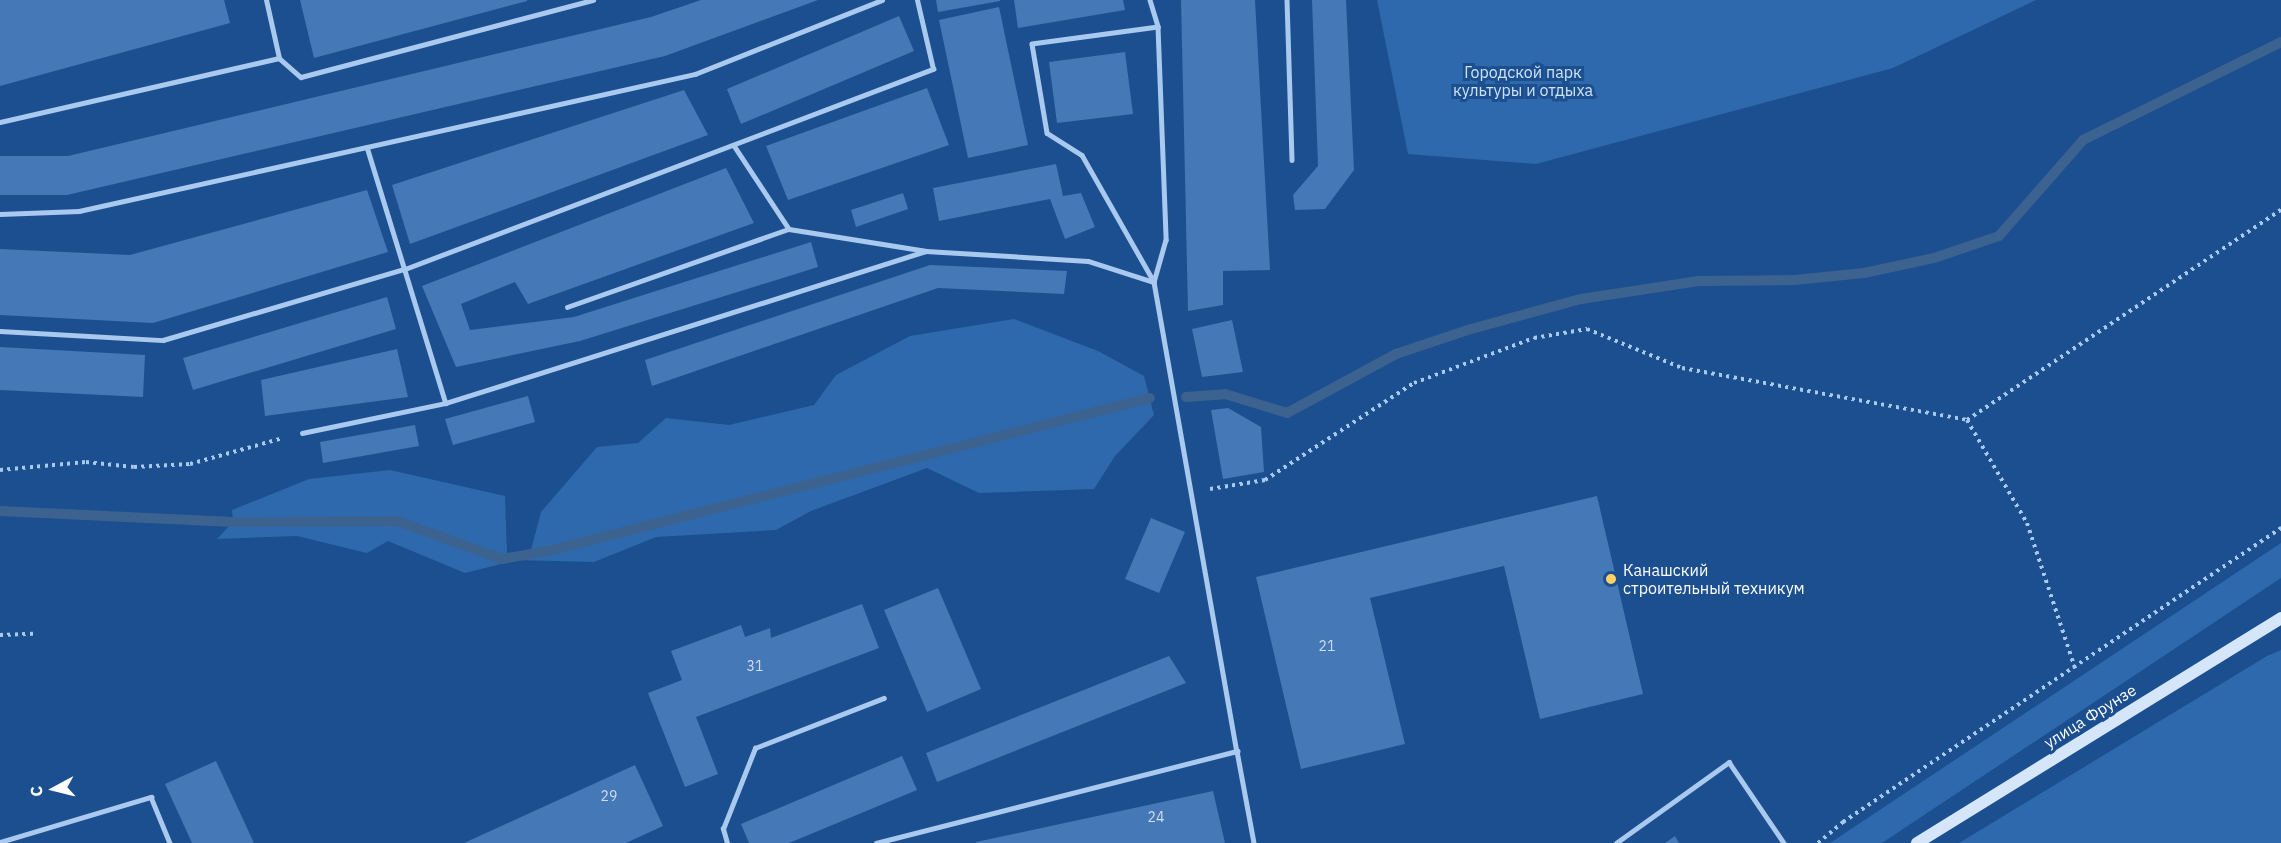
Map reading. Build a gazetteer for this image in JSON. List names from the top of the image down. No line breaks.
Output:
{"streets":{"main road":["улица Фрунзе"]},"parks":["Городской парк культуры и отдыха"],"places":["Канашский строительный техникум"],"house_numbers":["21","31","29","24"],"north":"left"}
